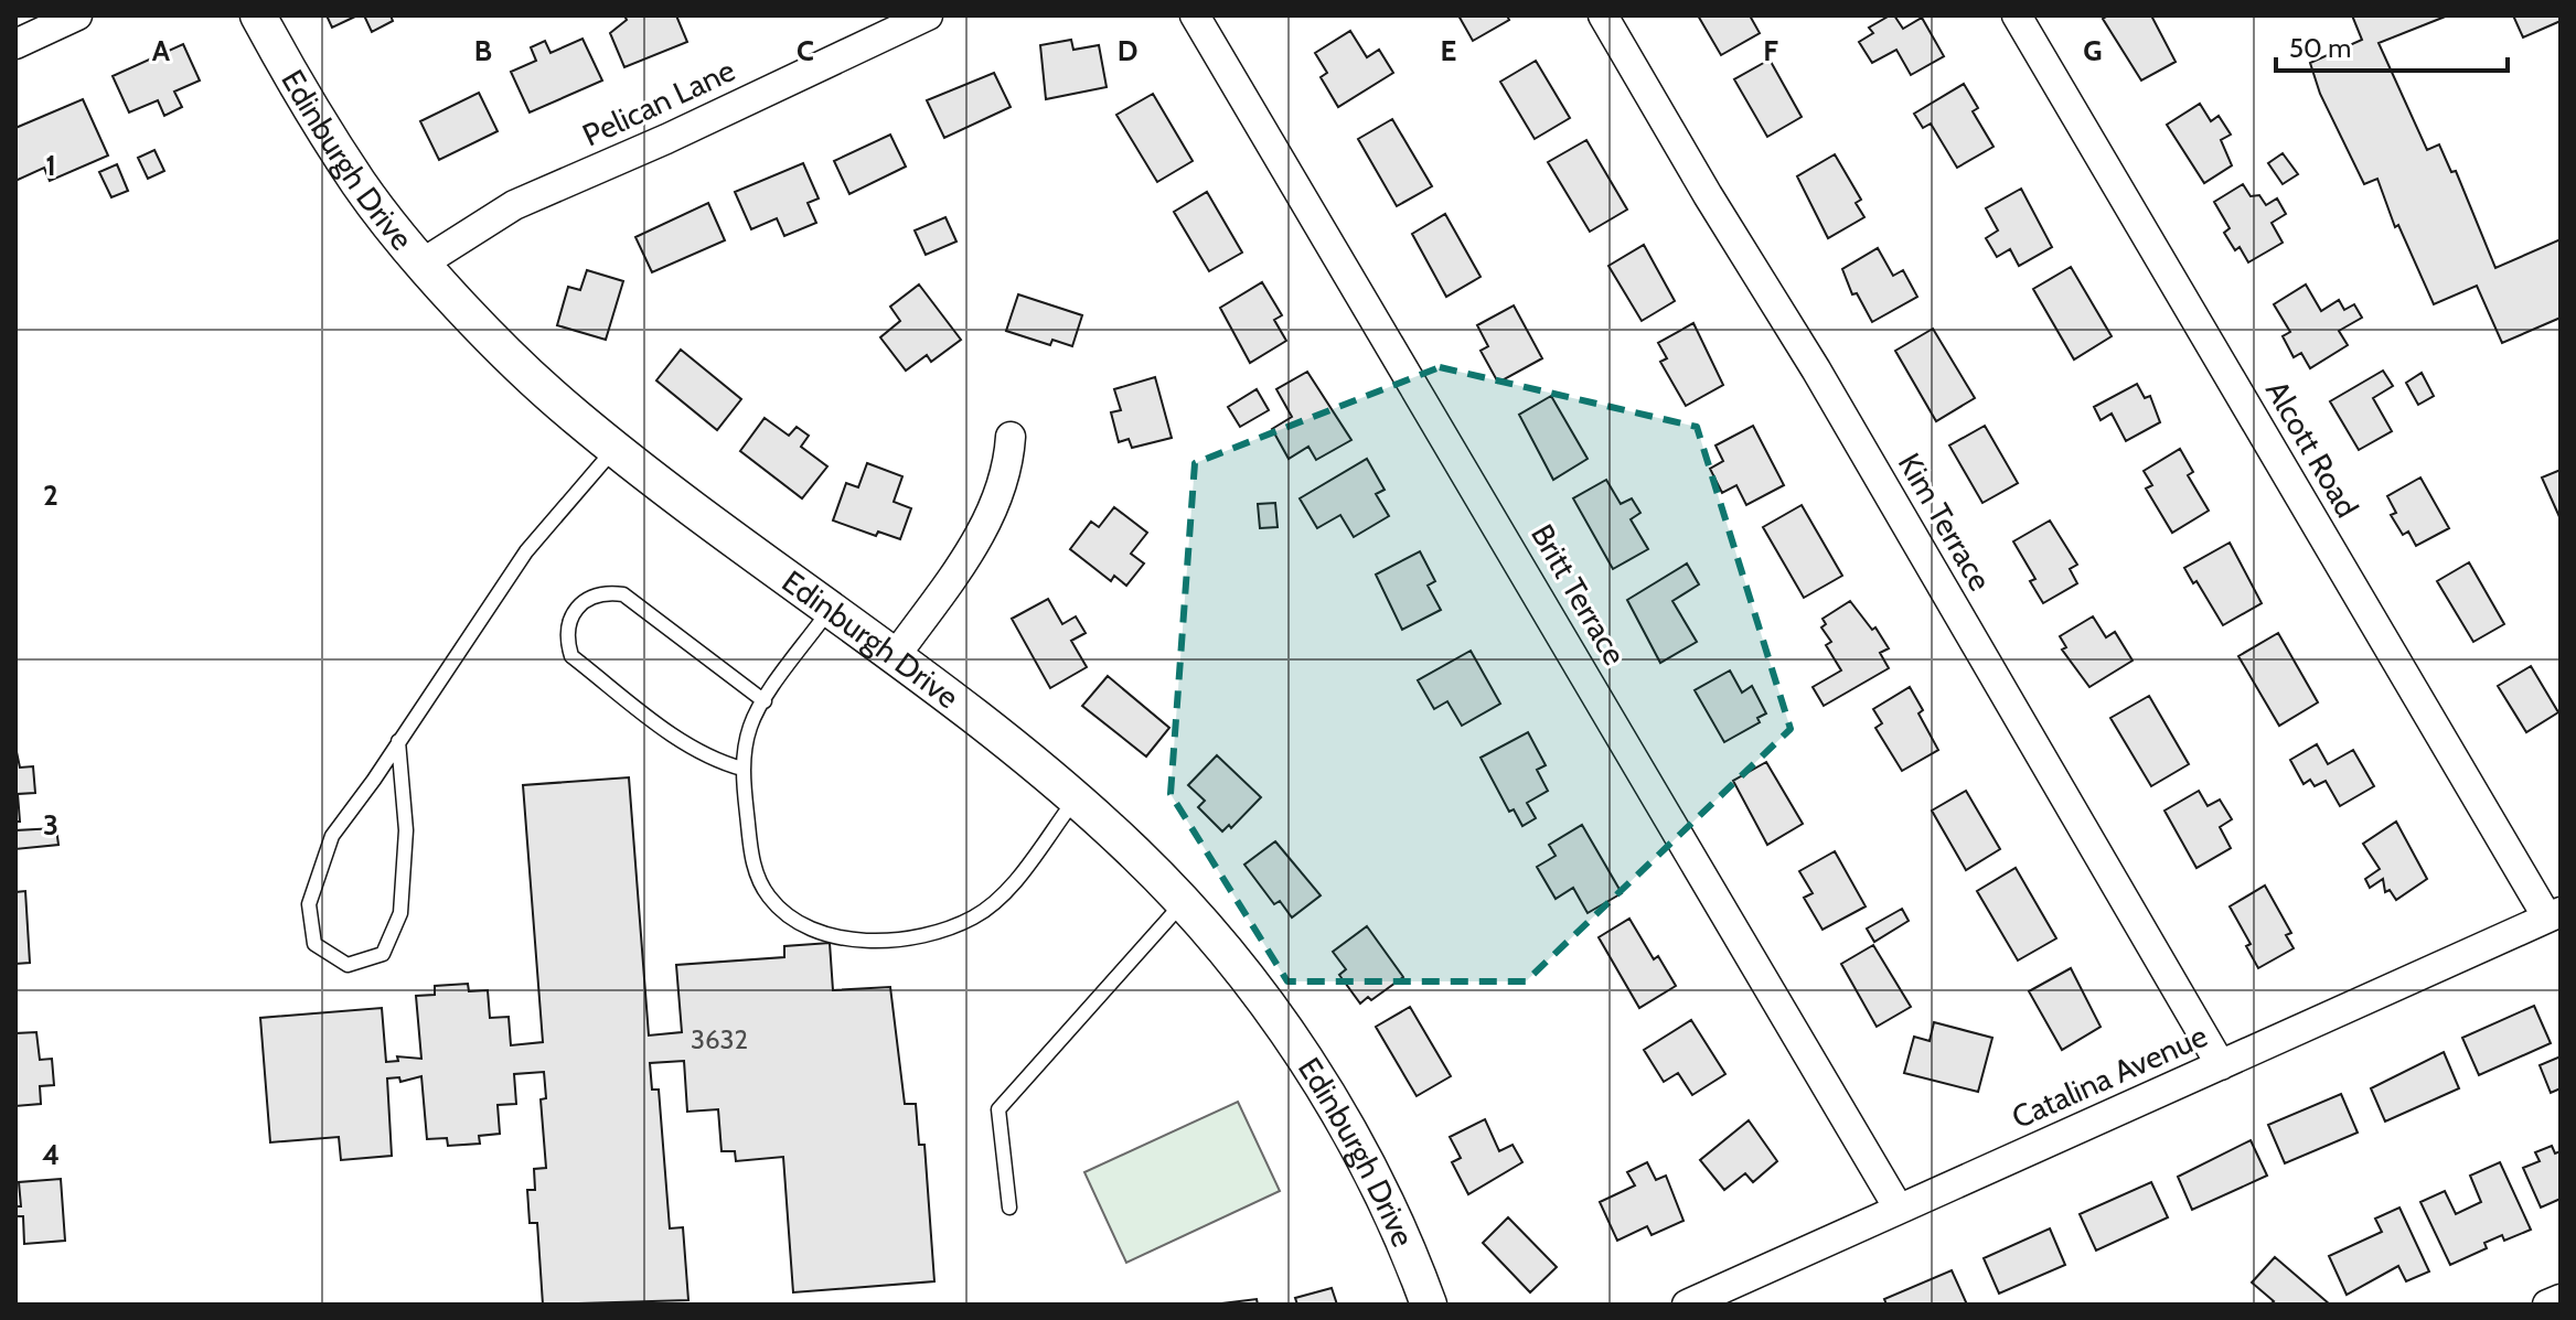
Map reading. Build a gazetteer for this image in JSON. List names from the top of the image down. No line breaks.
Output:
{"streets":{"street":["Pelican Lane","Edinburgh Drive","Alcott Road","Kim Terrace","Britt Terrace","Catalina Avenue"]},"crossings":[["Pelican Lane","Edinburgh Drive"],["Alcott Road","Catalina Avenue"],["Kim Terrace","Catalina Avenue"],["Britt Terrace","Catalina Avenue"]],"house_numbers":["3632"],"scale_bar":"50 m","grid":{"columns":["A","B","C","D","E","F","G"],"rows":["1","2","3","4"]}}
